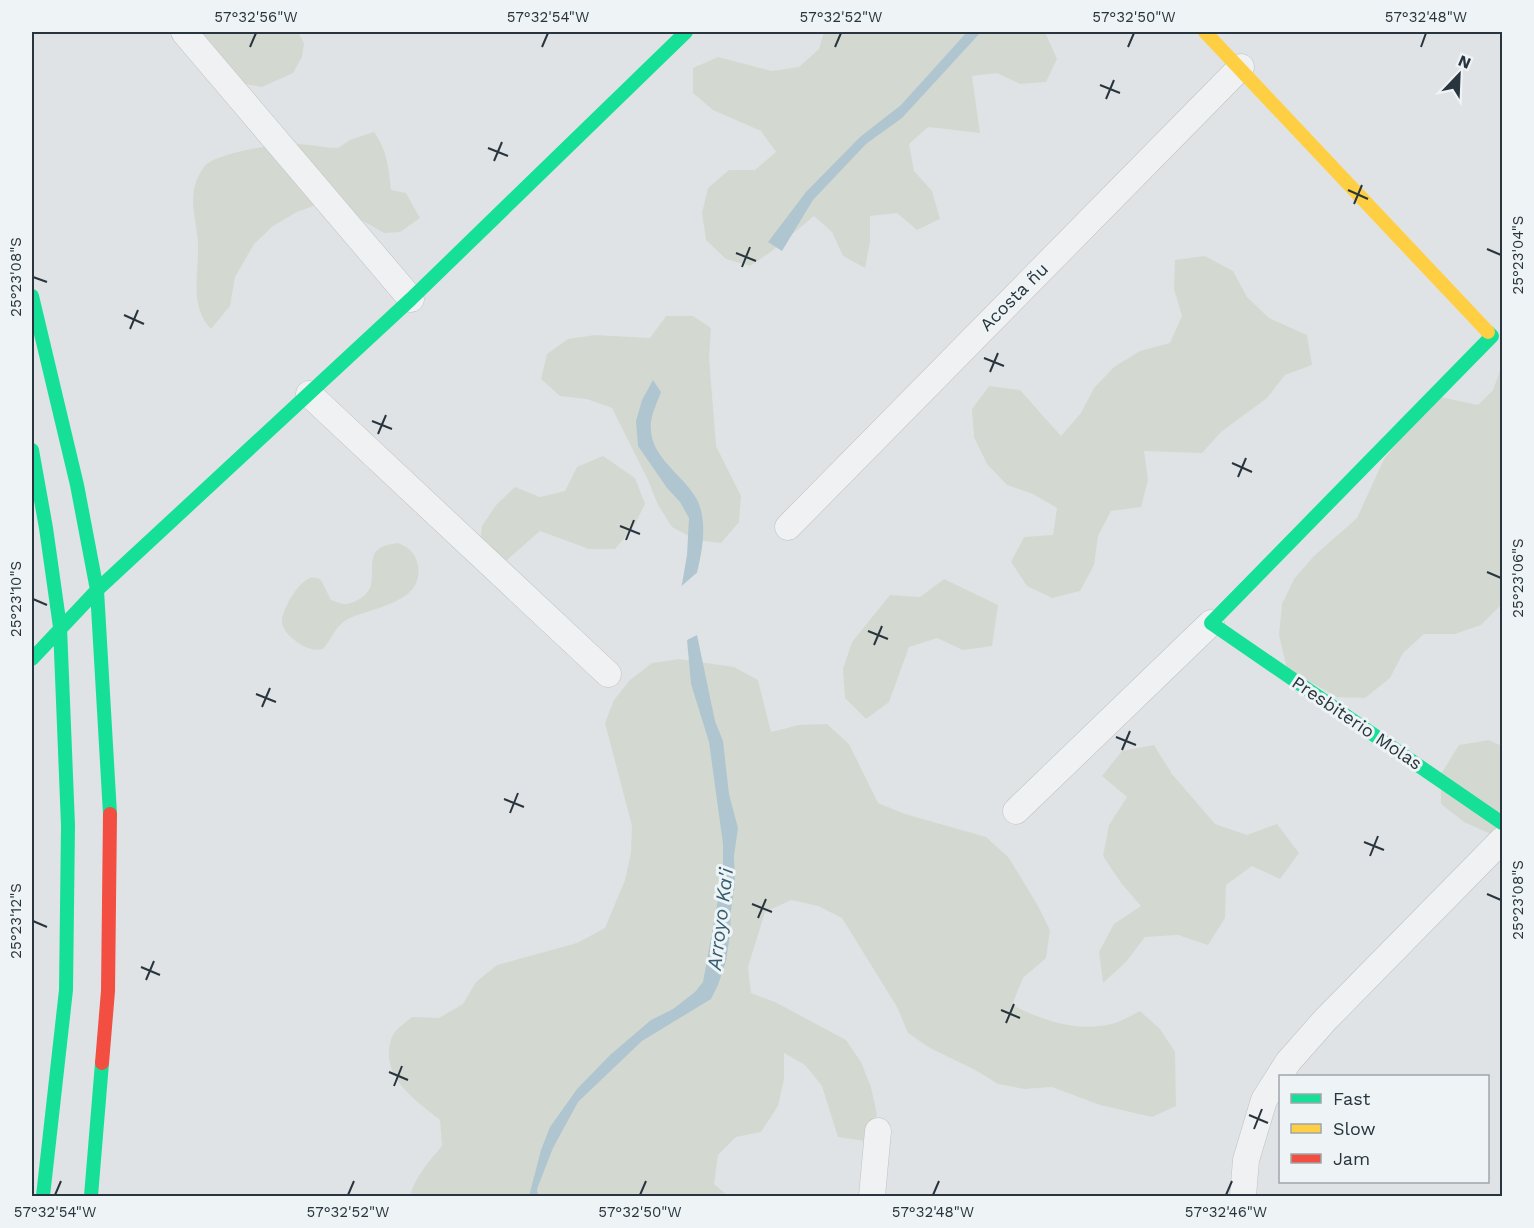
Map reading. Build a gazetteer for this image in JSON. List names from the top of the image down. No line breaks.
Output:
{"streets":{"main road":["Presbiterio Molas"],"street":["Acosta ñu"]},"water":["Arroyo Ka'i"],"legend":["Fast","Slow","Jam"],"north":"top right","coordinates":["57°32'56\"W","57°32'54\"W","57°32'52\"W","57°32'50\"W","57°32'48\"W","25°23'04\"S","25°23'08\"S","25°23'06\"S","25°23'10\"S","25°23'12\"S","57°32'46\"W"]}
